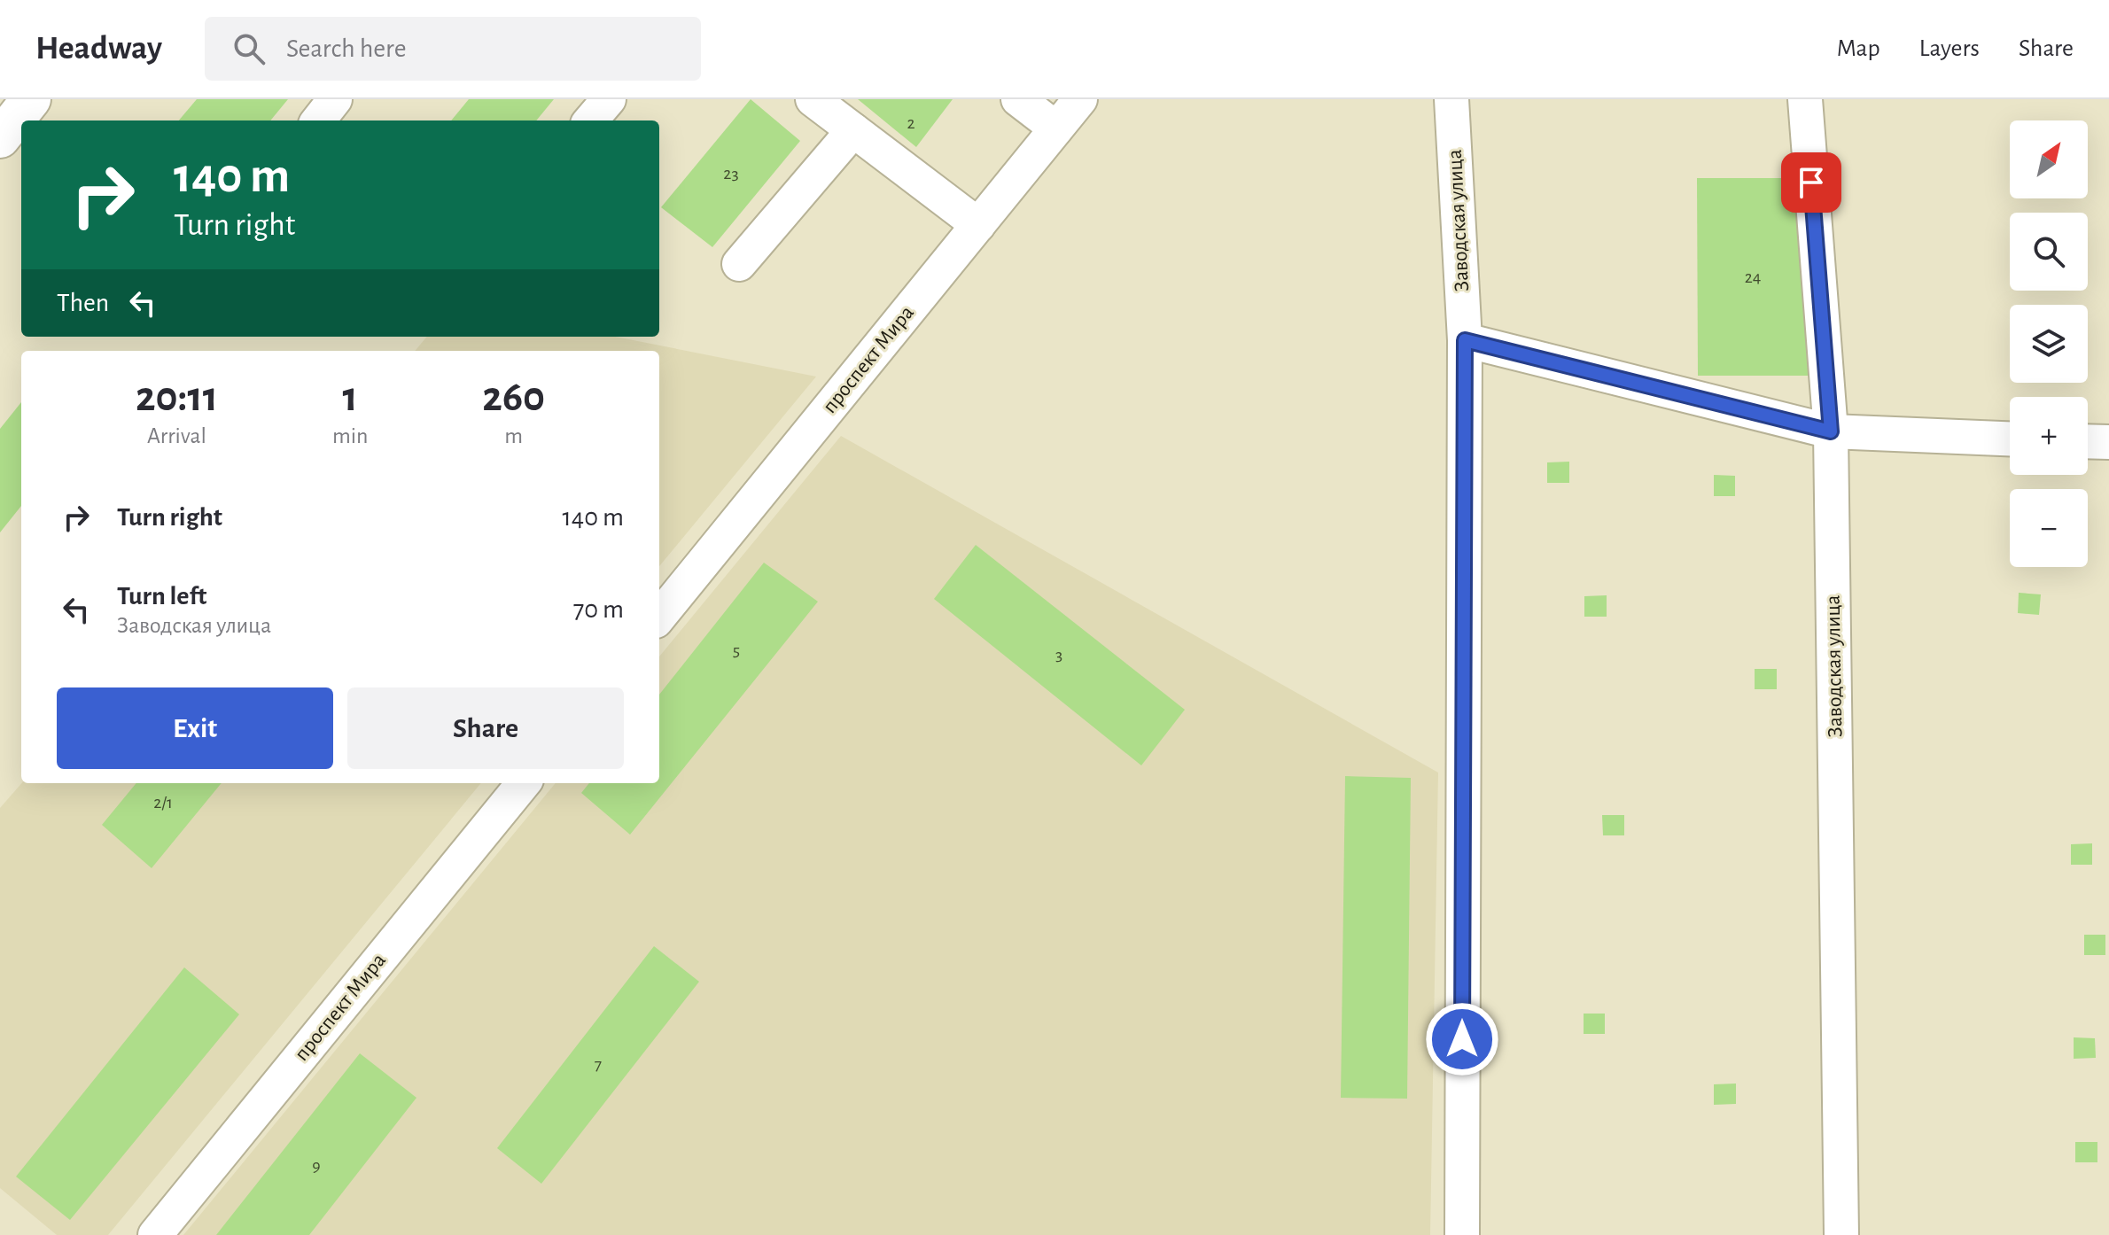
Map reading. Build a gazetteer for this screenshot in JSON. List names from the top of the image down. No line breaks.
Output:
{"streets":{"street":["Заводская улица","проспект Мира"]},"house_numbers":["2","23","24","5","3","2/1","7","9"],"north":"top right","page":{"header":"Headway","search":"Search here","nav":["Map","Layers","Share"],"map_buttons":["+","−"],"turn":["140 m","Turn right"],"then":"Then","eta":["20:11","Arrival","1","min","260","m"],"list":[{"name":"Turn right","value":"140 m"},{"name":"Turn left","note":"Заводская улица","value":"70 m"}],"buttons":["Exit","Share"]}}
